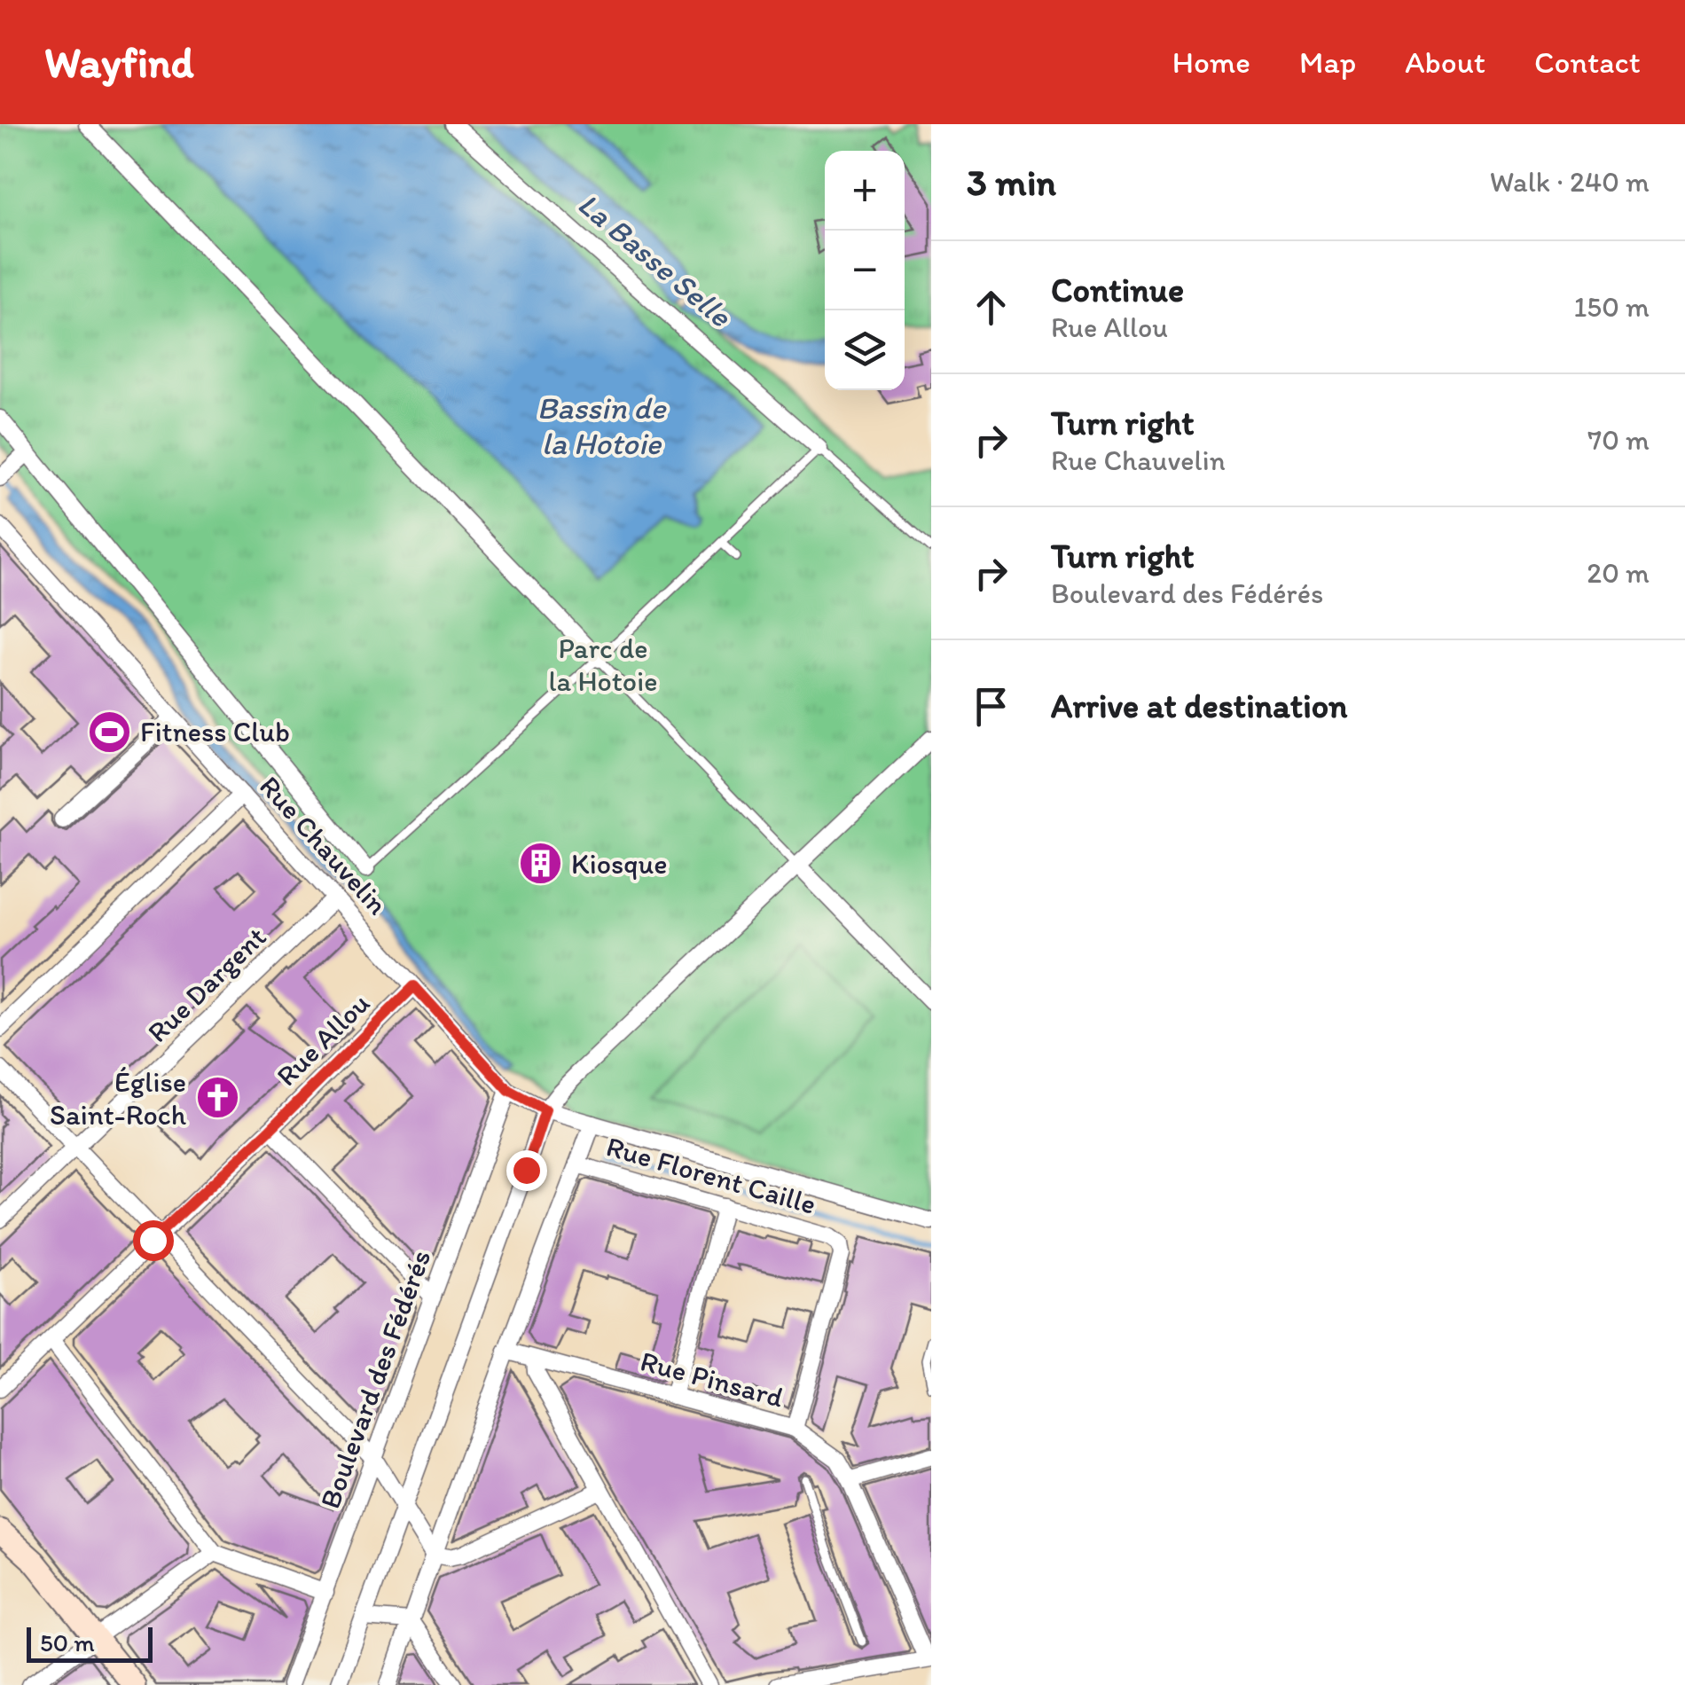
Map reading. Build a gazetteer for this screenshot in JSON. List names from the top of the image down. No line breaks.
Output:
{"streets":{"street":["Rue Chauvelin","Rue Dargent","Rue Allou","Rue Florent Caille","Boulevard des Fédérés","Rue Pinsard"]},"crossings":[["Rue Chauvelin","Rue Dargent"],["Rue Chauvelin","Rue Allou"],["Rue Chauvelin","Rue Florent Caille"],["Rue Chauvelin","Boulevard des Fédérés"],["Rue Florent Caille","Rue Pinsard"]],"water":["La Basse Selle","Bassin de la Hotoie"],"parks":["Parc de la Hotoie"],"places":{"sports":["Fitness Club"],"building":["Kiosque"],"church":["Église Saint-Roch"]},"scale_bar":"50 m","page":{"header":"Wayfind","nav":["Home","Map","About","Contact"],"heading":["3 min","Walk · 240 m"],"map_buttons":["+","−"],"list":[["Continue","Rue Allou","150 m"],["Turn right","Rue Chauvelin","70 m"],["Turn right","Boulevard des Fédérés","20 m"],"Arrive at destination"],"scale":"50 m"}}
